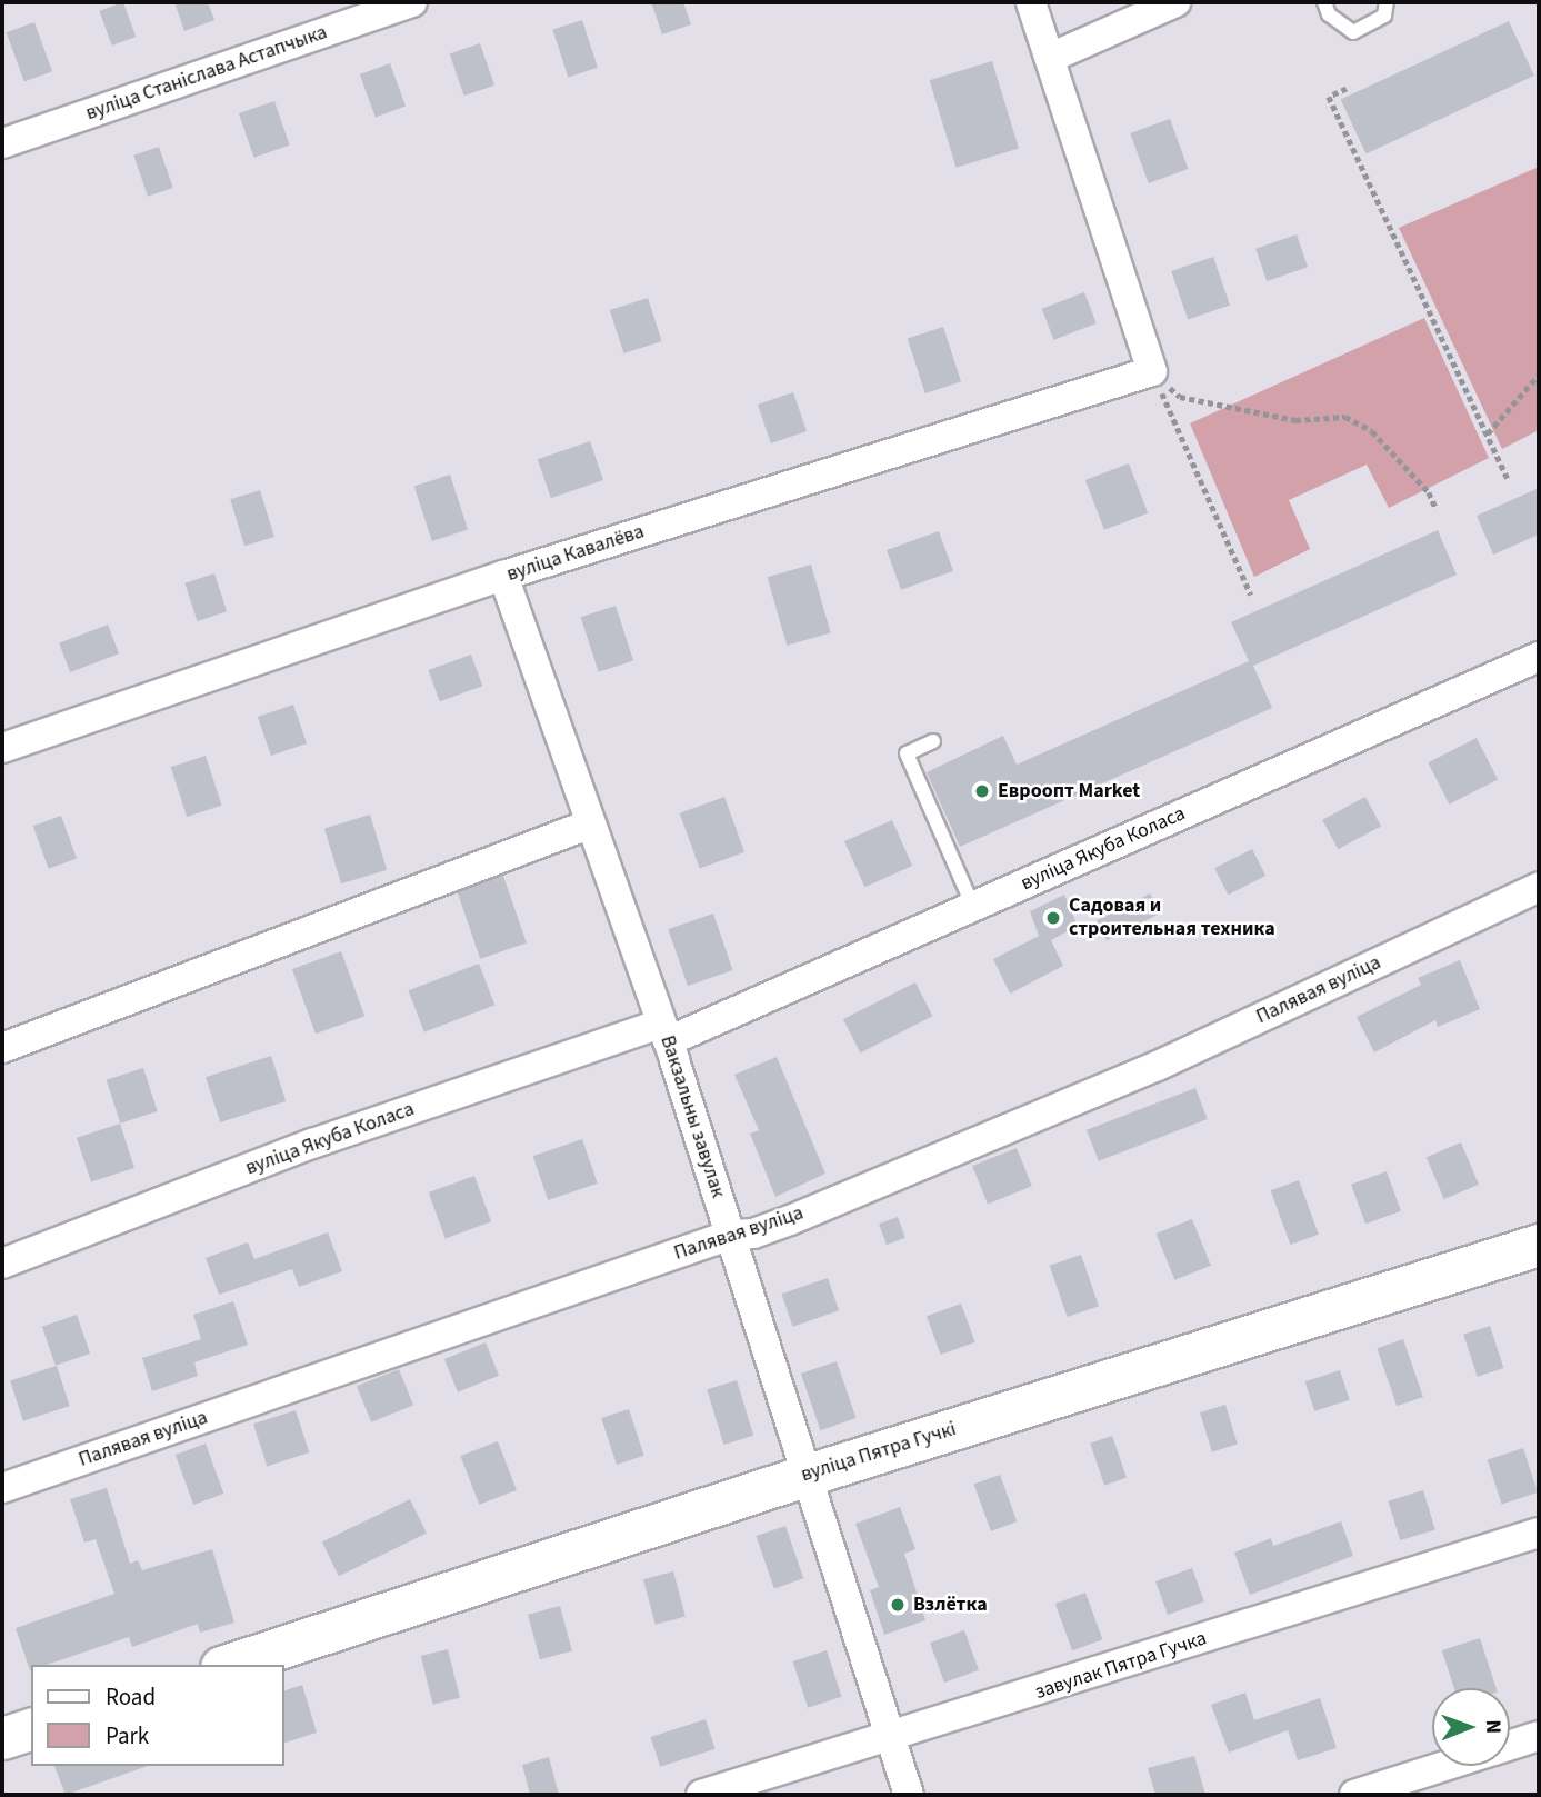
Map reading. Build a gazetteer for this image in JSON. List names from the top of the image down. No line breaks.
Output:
{"streets":{"street":["вуліца Станіслава Астапчыка","вуліца Кавалёва","вуліца Якуба Коласа","Палявая вуліца","Вакзальны завулак","вуліца Пятра Гучкі","завулак Пятра Гучка"]},"crossings":[["вуліца Кавалёва","Вакзальны завулак"],["вуліца Якуба Коласа","Вакзальны завулак"],["Палявая вуліца","Вакзальны завулак"],["Вакзальны завулак","вуліца Пятра Гучкі"],["Вакзальны завулак","завулак Пятра Гучка"]],"places":["Евроопт Market","Садовая и строительная техника","Взлётка"],"legend":["Road","Park"],"north":"right"}
